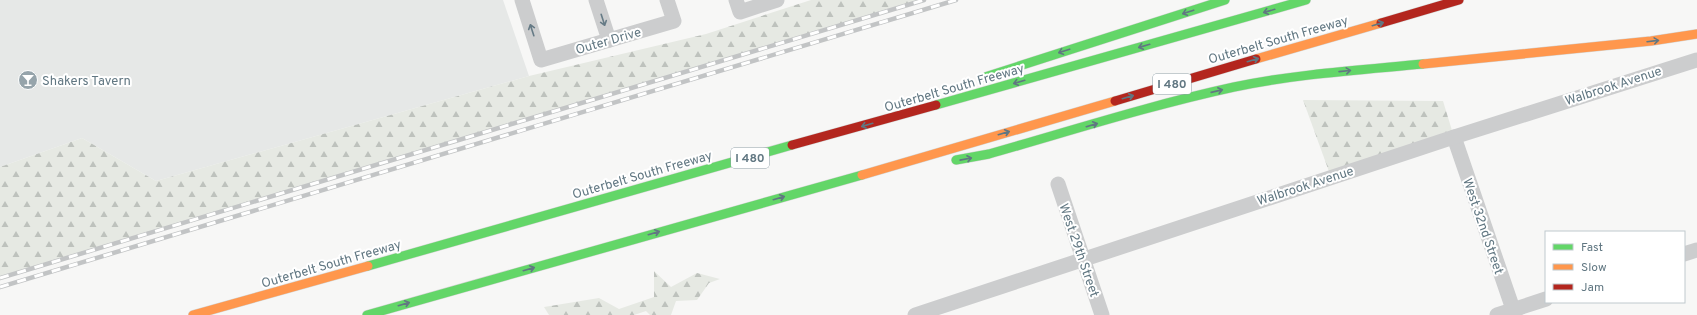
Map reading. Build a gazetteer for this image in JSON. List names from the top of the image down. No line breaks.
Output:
{"streets":{"highway":["Outerbelt South Freeway","I 480"],"street":["Outer Drive","Walbrook Avenue","West 32nd Street","West 29th Street"]},"crossings":[["Walbrook Avenue","West 32nd Street"],["Walbrook Avenue","West 29th Street"]],"places":{"bar":["Shakers Tavern"]},"legend":["Fast","Slow","Jam"]}
